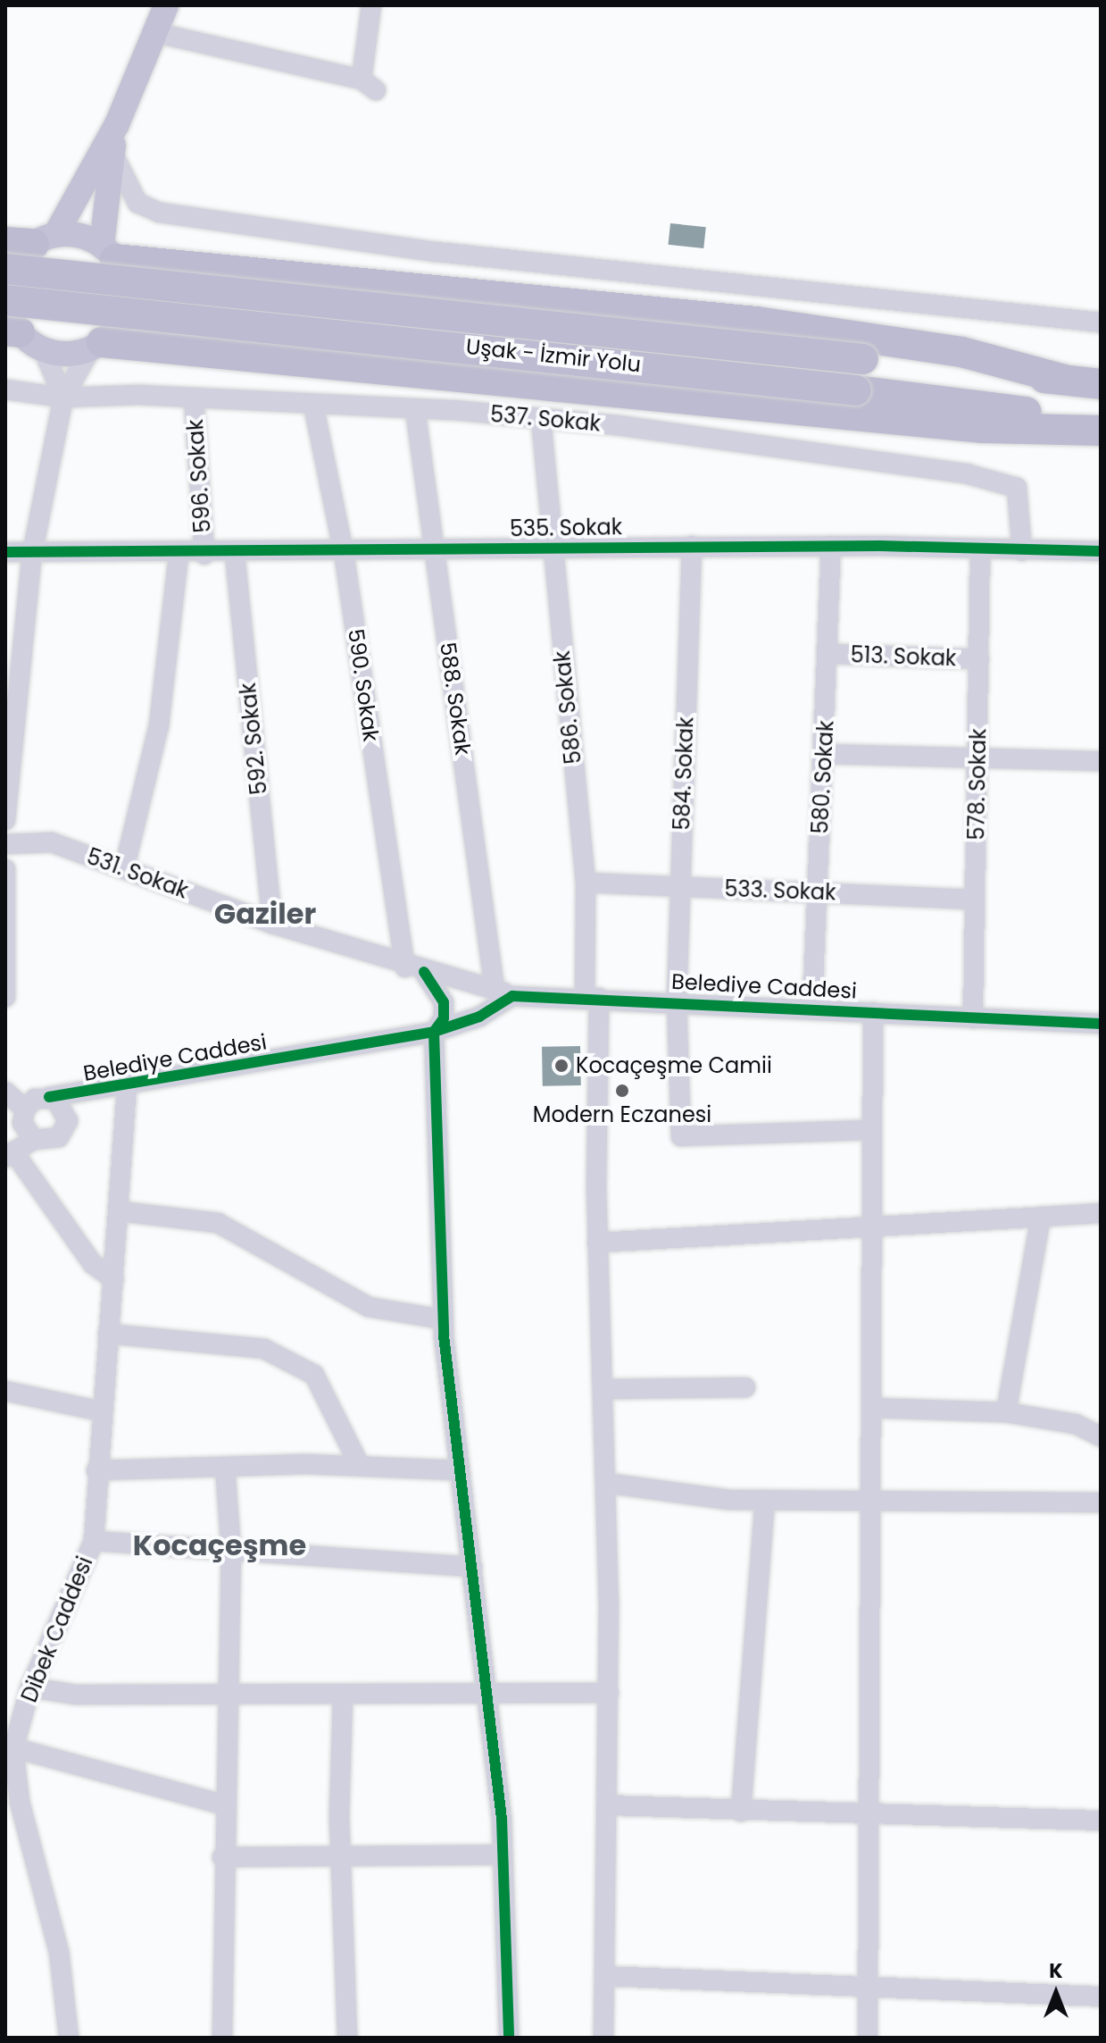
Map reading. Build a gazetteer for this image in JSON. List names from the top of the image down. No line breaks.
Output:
{"streets":{"highway":["Uşak - İzmir Yolu"],"street":["537. Sokak","596. Sokak","535. Sokak","513. Sokak","590. Sokak","588. Sokak","586. Sokak","592. Sokak","584. Sokak","580. Sokak","578. Sokak","531. Sokak","533. Sokak","Belediye Caddesi","Dibek Caddesi"]},"crossings":[["537. Sokak","596. Sokak"],["537. Sokak","535. Sokak"],["537. Sokak","590. Sokak"],["537. Sokak","588. Sokak"],["537. Sokak","586. Sokak"],["596. Sokak","535. Sokak"],["535. Sokak","590. Sokak"],["535. Sokak","588. Sokak"],["535. Sokak","586. Sokak"],["535. Sokak","592. Sokak"],["535. Sokak","584. Sokak"],["535. Sokak","580. Sokak"],["535. Sokak","578. Sokak"],["513. Sokak","580. Sokak"],["513. Sokak","578. Sokak"],["590. Sokak","531. Sokak"],["588. Sokak","531. Sokak"],["588. Sokak","Belediye Caddesi"],["586. Sokak","533. Sokak"],["586. Sokak","Belediye Caddesi"],["592. Sokak","531. Sokak"],["584. Sokak","533. Sokak"],["584. Sokak","Belediye Caddesi"],["580. Sokak","533. Sokak"],["580. Sokak","Belediye Caddesi"],["578. Sokak","533. Sokak"],["578. Sokak","Belediye Caddesi"],["531. Sokak","Belediye Caddesi"],["Belediye Caddesi","Dibek Caddesi"]],"districts":["Gaziler","Kocaçeşme"],"places":["Kocaçeşme Camii","Modern Eczanesi"],"north":"top"}
